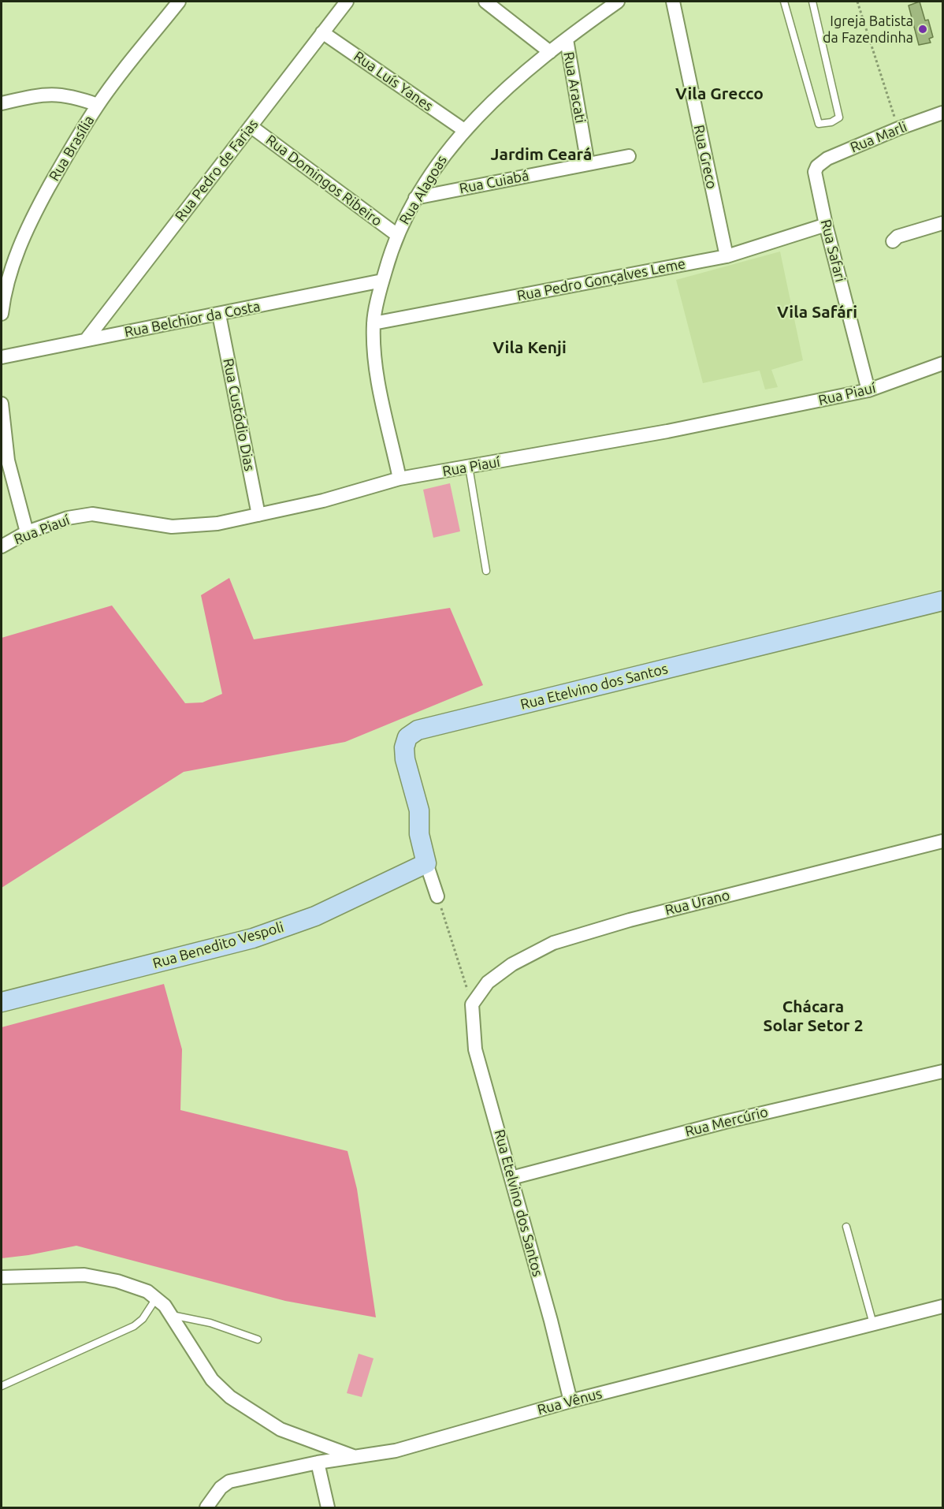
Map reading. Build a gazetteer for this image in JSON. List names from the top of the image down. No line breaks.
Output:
{"streets":{"street":["Rua Luís Yanes","Rua Aracati","Rua Marli","Rua Brasília","Rua Greco","Rua Pedro de Farias","Rua Domingos Ribeiro","Rua Cuiabá","Rua Alagoas","Rua Safari","Rua Pedro Gonçalves Leme","Rua Belchior da Costa","Rua Piauí","Rua Custódio Dias","Rua Etelvino dos Santos","Rua Urano","Rua Benedito Vespoli","Rua Mercúrio","Rua Vênus"]},"crossings":[["Rua Luís Yanes","Rua Pedro de Farias"],["Rua Luís Yanes","Rua Alagoas"],["Rua Aracati","Rua Cuiabá"],["Rua Aracati","Rua Alagoas"],["Rua Marli","Rua Safari"],["Rua Greco","Rua Pedro Gonçalves Leme"],["Rua Pedro de Farias","Rua Domingos Ribeiro"],["Rua Pedro de Farias","Rua Belchior da Costa"],["Rua Domingos Ribeiro","Rua Alagoas"],["Rua Cuiabá","Rua Alagoas"],["Rua Alagoas","Rua Pedro Gonçalves Leme"],["Rua Alagoas","Rua Belchior da Costa"],["Rua Alagoas","Rua Piauí"],["Rua Safari","Rua Pedro Gonçalves Leme"],["Rua Safari","Rua Piauí"],["Rua Belchior da Costa","Rua Custódio Dias"],["Rua Piauí","Rua Custódio Dias"],["Rua Etelvino dos Santos","Rua Urano"],["Rua Etelvino dos Santos","Rua Benedito Vespoli"],["Rua Etelvino dos Santos","Rua Mercúrio"],["Rua Etelvino dos Santos","Rua Vênus"]],"districts":["Vila Grecco","Jardim Ceará","Vila Safári","Vila Kenji","Chácara Solar Setor 2"],"places":["Igreja Batista da Fazendinha"]}
